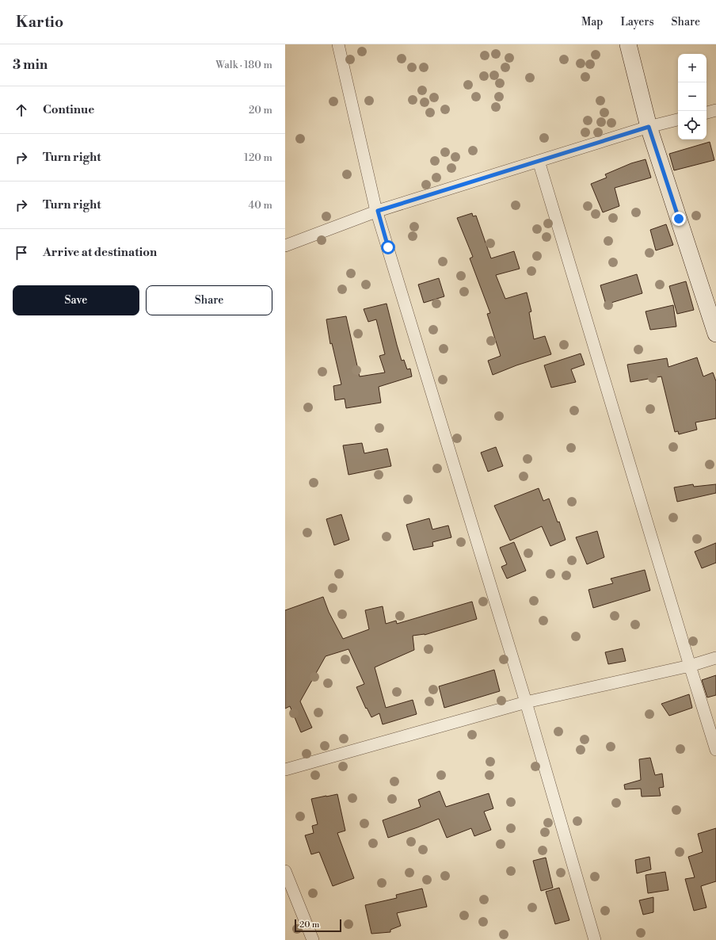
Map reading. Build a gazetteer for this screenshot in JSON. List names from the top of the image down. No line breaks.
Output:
{"scale_bar":"20 m","page":{"header":"Kartio","nav":["Map","Layers","Share"],"heading":["3 min","Walk · 180 m"],"map_buttons":["+","−"],"list":[["Continue","20 m"],["Turn right","120 m"],["Turn right","40 m"],"Arrive at destination"],"buttons":["Save","Share"],"scale":"20 m"}}
